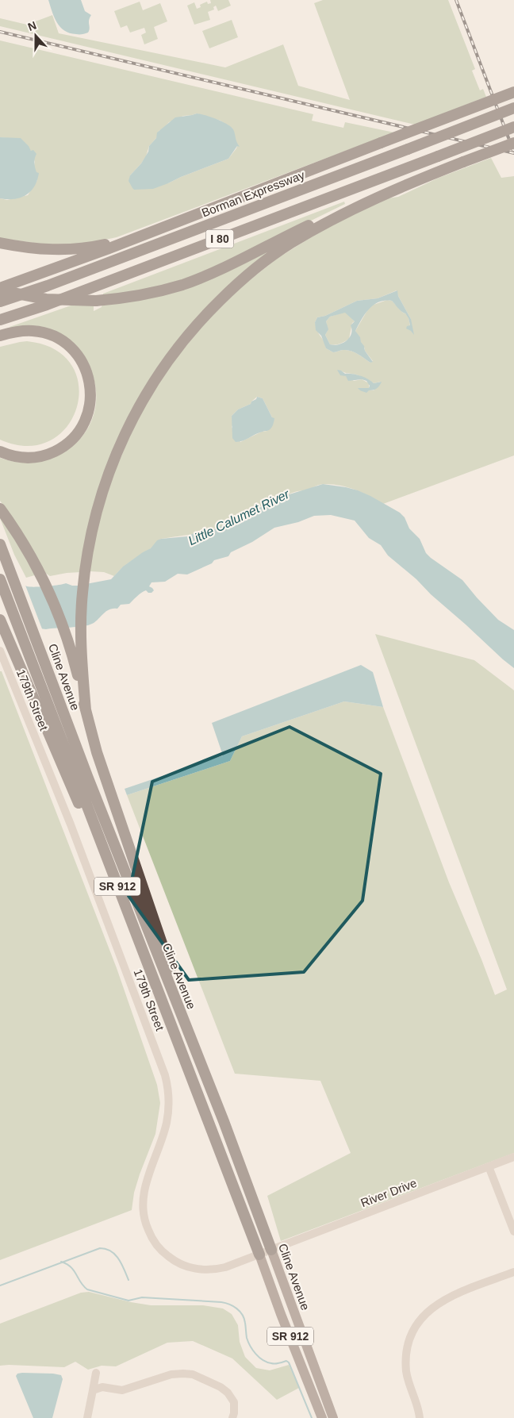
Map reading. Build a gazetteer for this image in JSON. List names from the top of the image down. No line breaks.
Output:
{"streets":{"highway":["Borman Expressway","I 80","Cline Avenue","SR 912"],"street":["179th Street","River Drive"]},"crossings":[["Cline Avenue","179th Street"],["Cline Avenue","River Drive"],["179th Street","River Drive"]],"water":["Little Calumet River"],"north":"top"}
